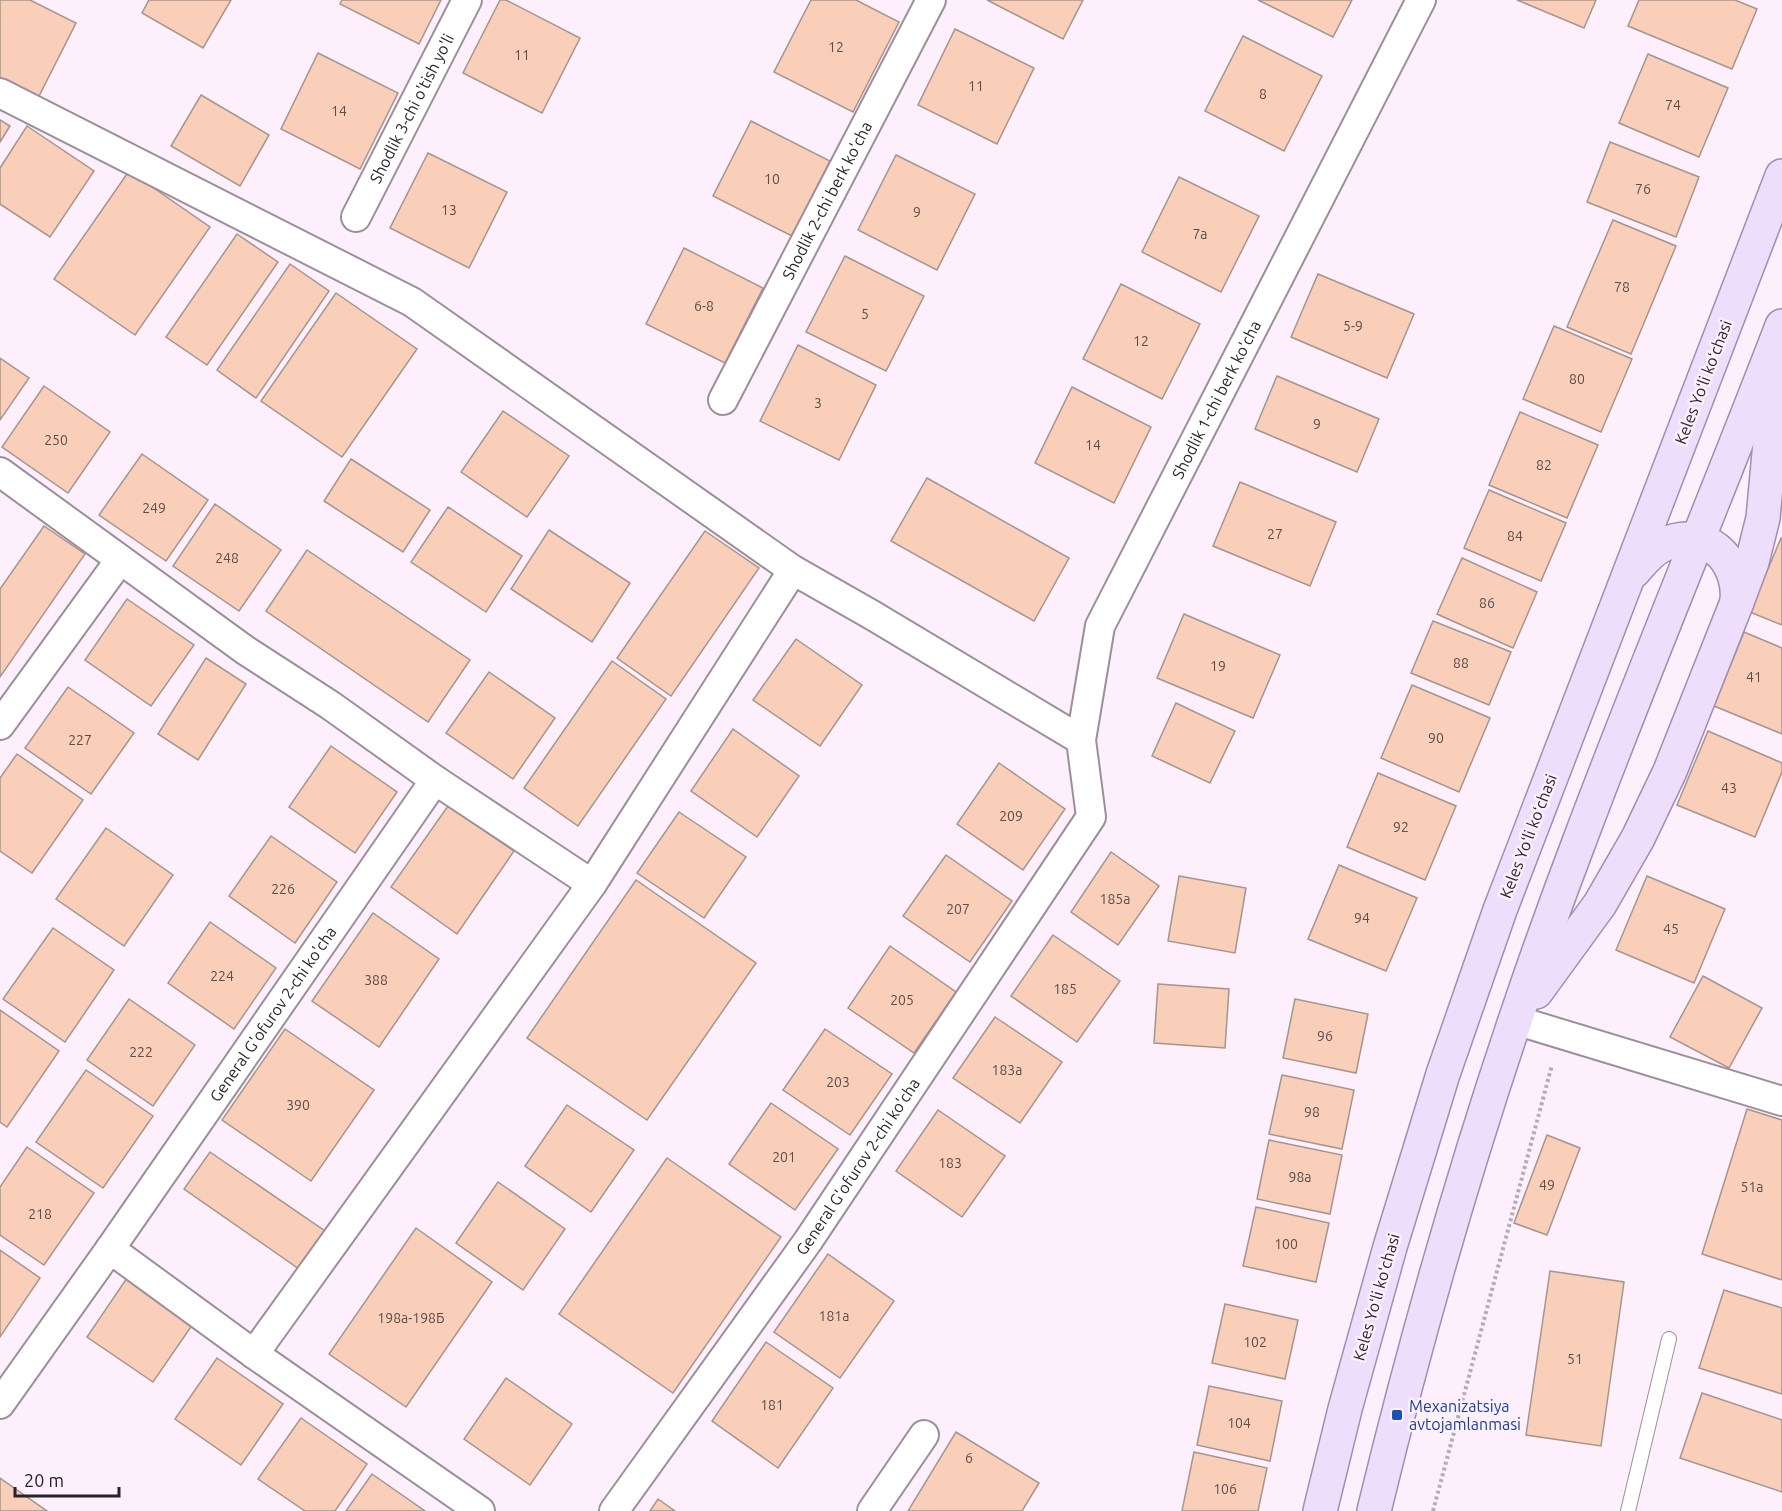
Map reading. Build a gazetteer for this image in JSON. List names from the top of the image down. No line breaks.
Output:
{"streets":{"main road":["Keles Yoʻli koʻchasi"],"street":["Shodlik 3-chi o'tish yo'li","Shodlik 2-chi berk ko'cha","Shodlik 1-chi berk ko'cha","General G'ofurov 2-chi ko'cha"]},"crossings":[["Shodlik 1-chi berk ko'cha","General G'ofurov 2-chi ko'cha"]],"places":{"transit":["Mexanizatsiya avtojamlanmasi"]},"house_numbers":["12","11","11","8","74","14","10","76","13","9","7a","78","6-8","5","5-9","12","80","3","9","250","14","82","249","27","84","248","86","88","19","41","90","227","43","209","92","226","185a","207","94","45","224","388","185","205","96","222","183a","203","390","98","201","183","98а","49","51a","218","100","181a","198а-198Б","102","51","181","104","6","106"],"scale_bar":"20 m"}
